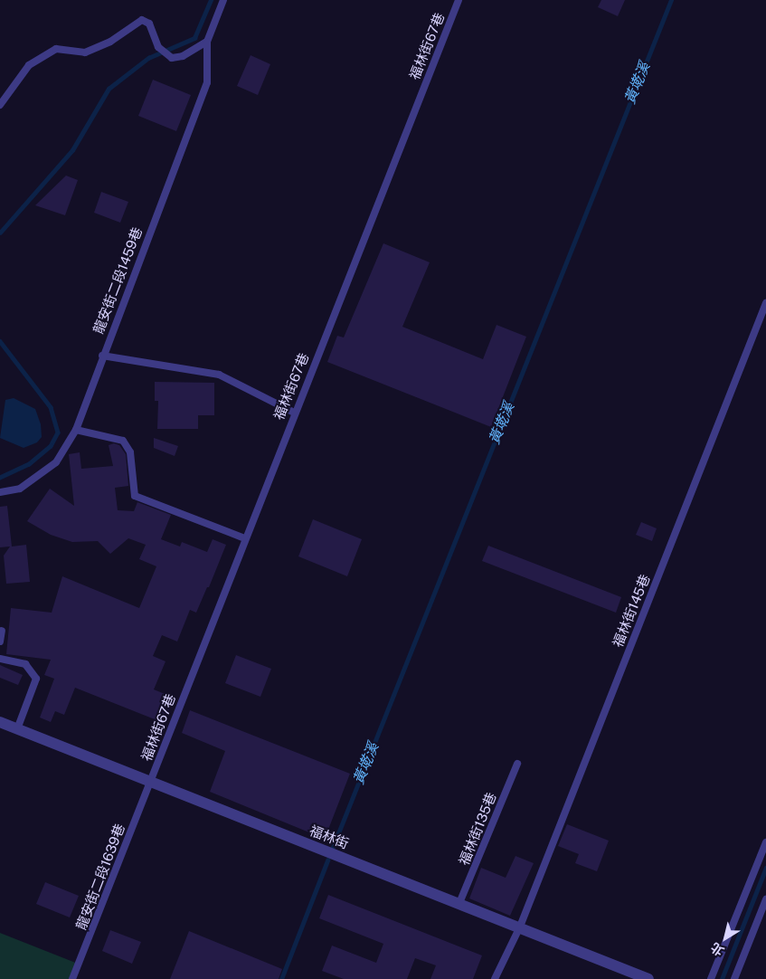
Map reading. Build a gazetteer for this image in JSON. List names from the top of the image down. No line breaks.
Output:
{"streets":{"street":["福林街"],"lane":["福林街67巷","龍安街二段1459巷","福林街145巷","福林街135巷","龍安街二段1639巷"]},"crossings":[["福林街67巷","福林街"],["福林街67巷","龍安街二段1639巷"],["福林街145巷","福林街"],["福林街135巷","福林街"],["福林街","龍安街二段1639巷"]],"water":["黃墘溪"],"north":"bottom left"}
